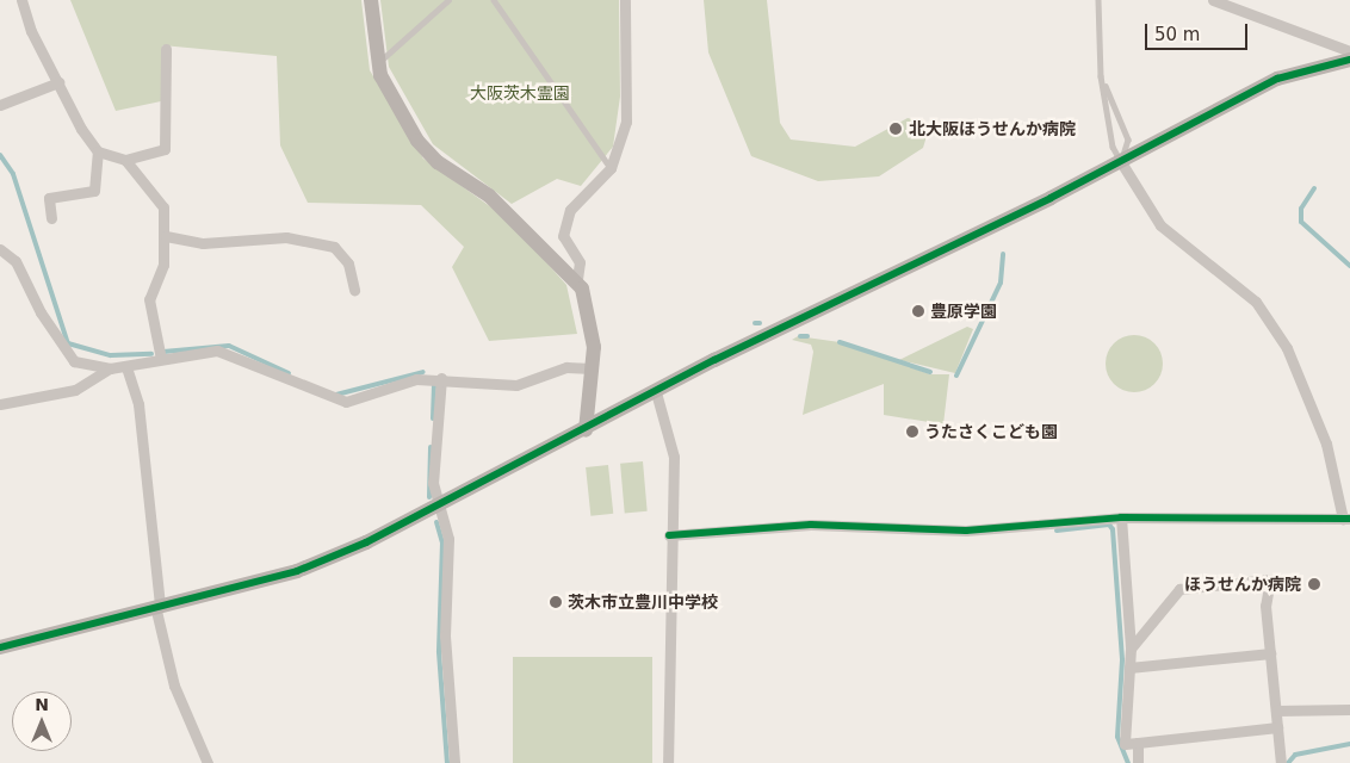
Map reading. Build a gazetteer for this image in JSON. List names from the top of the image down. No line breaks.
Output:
{"parks":["大阪茨木霊園"],"places":["北大阪ほうせんか病院","豊原学園","うたさくこども園","ほうせんか病院","茨木市立豊川中学校"],"scale_bar":"50 m","north":"top"}
